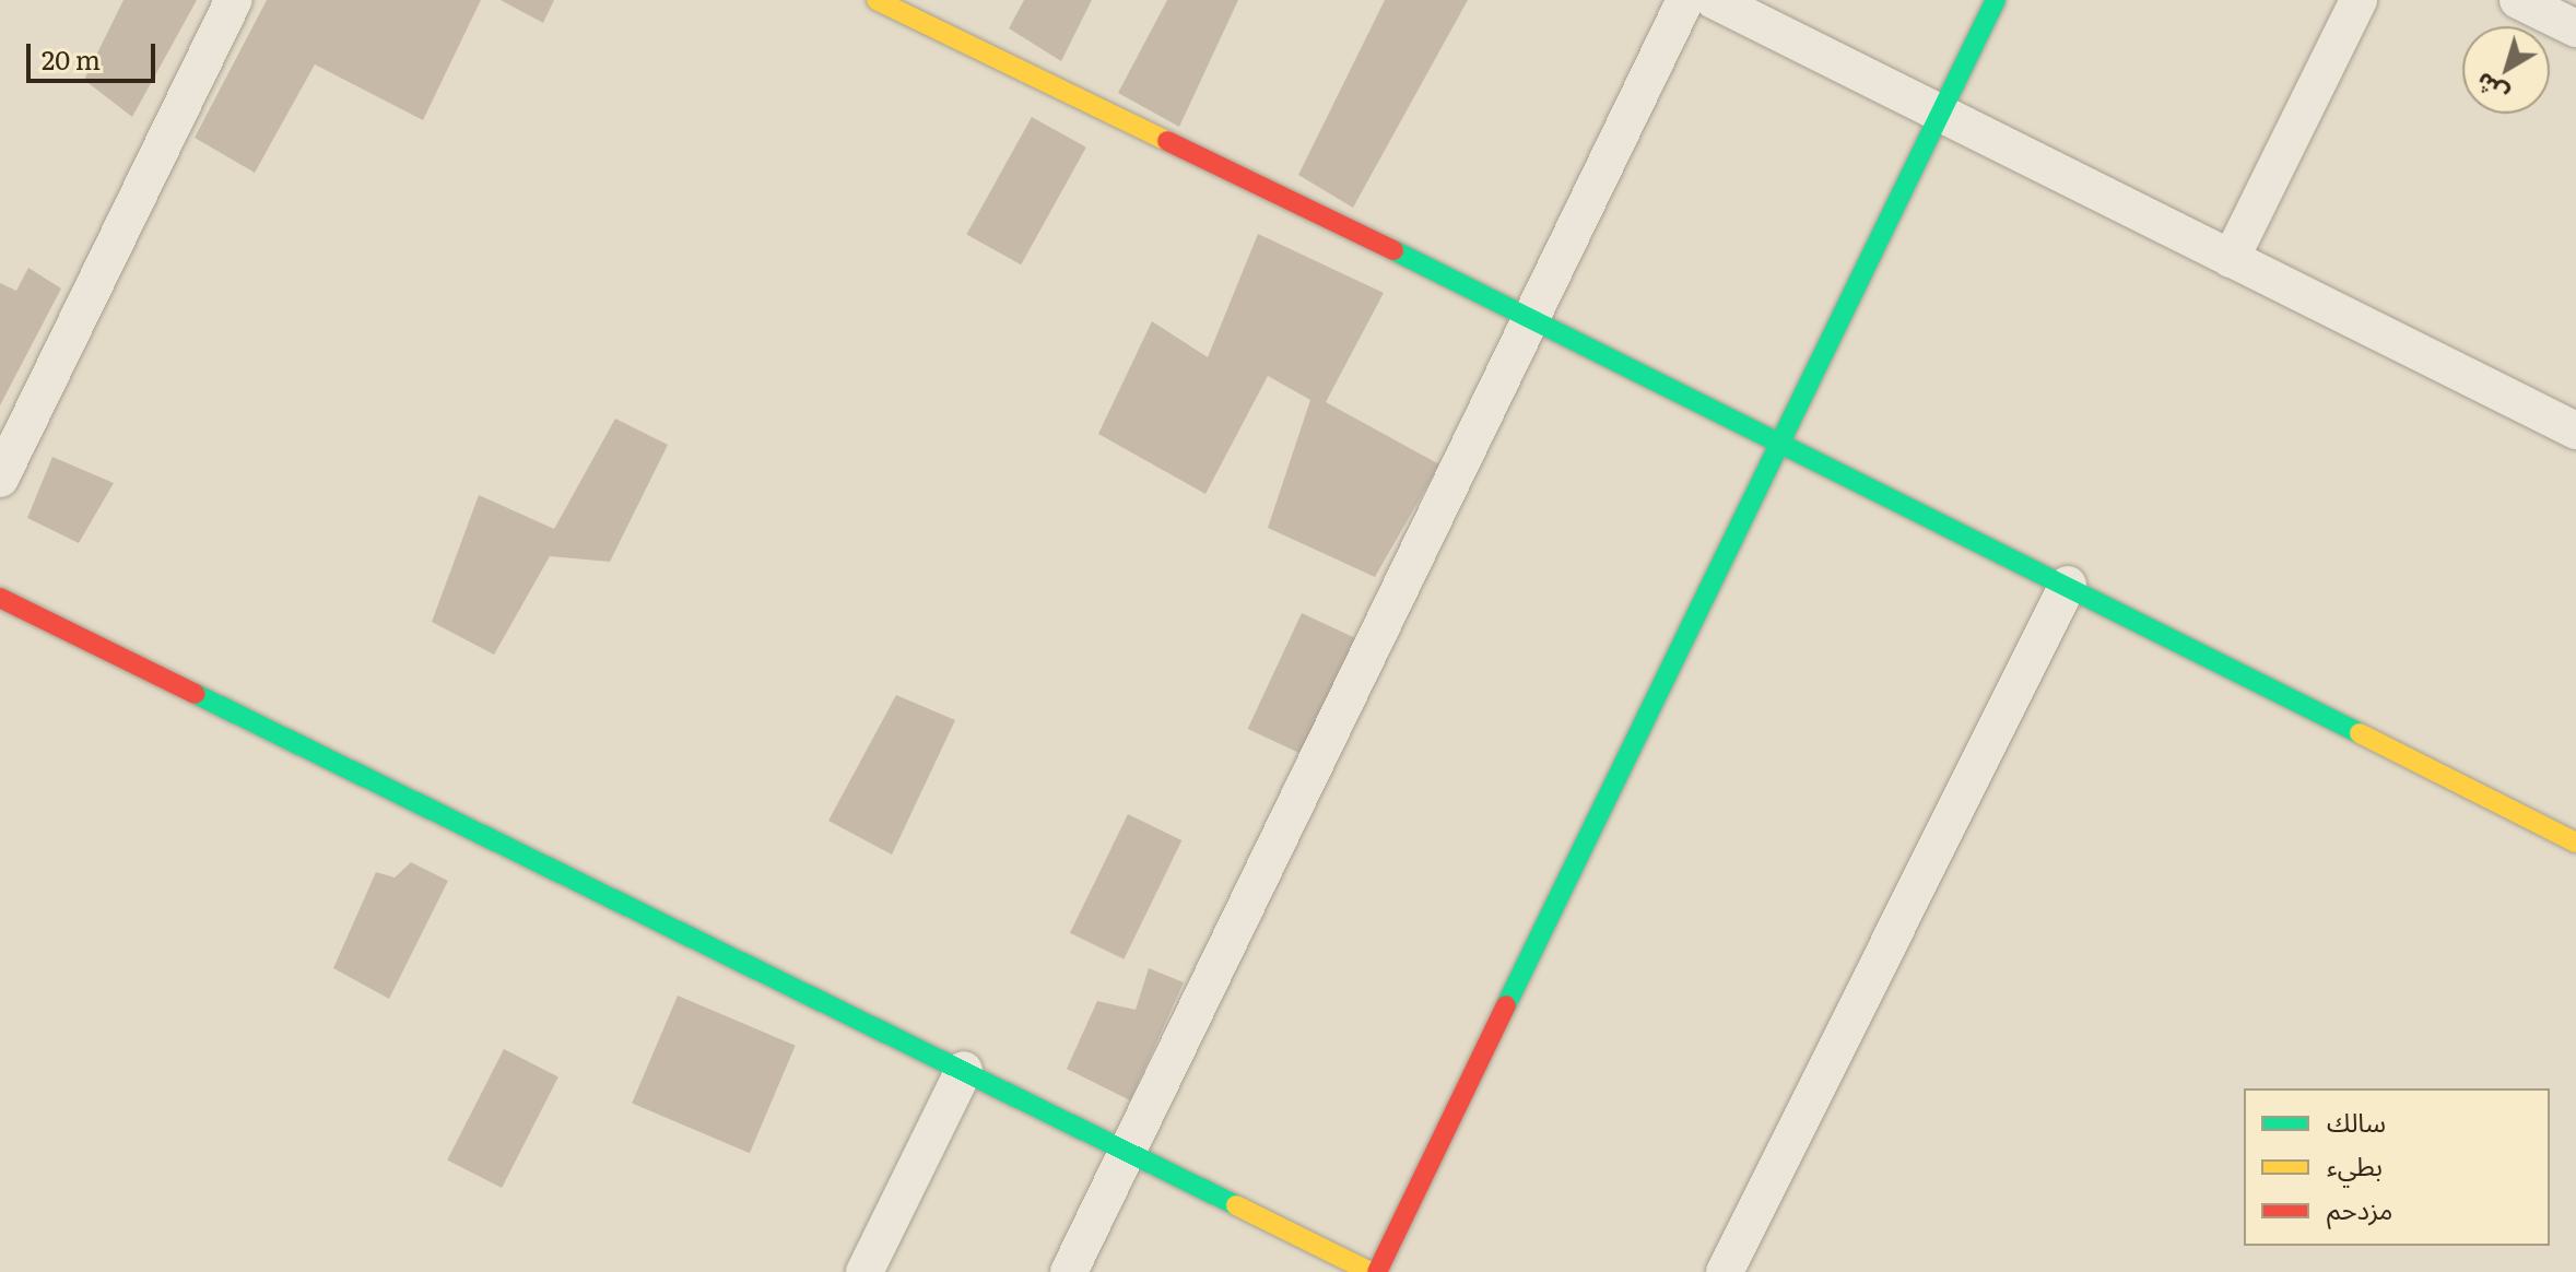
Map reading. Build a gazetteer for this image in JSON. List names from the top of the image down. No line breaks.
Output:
{"legend":["سالك","بطيء","مزدحم"],"scale_bar":"20 m","north":"bottom left"}
